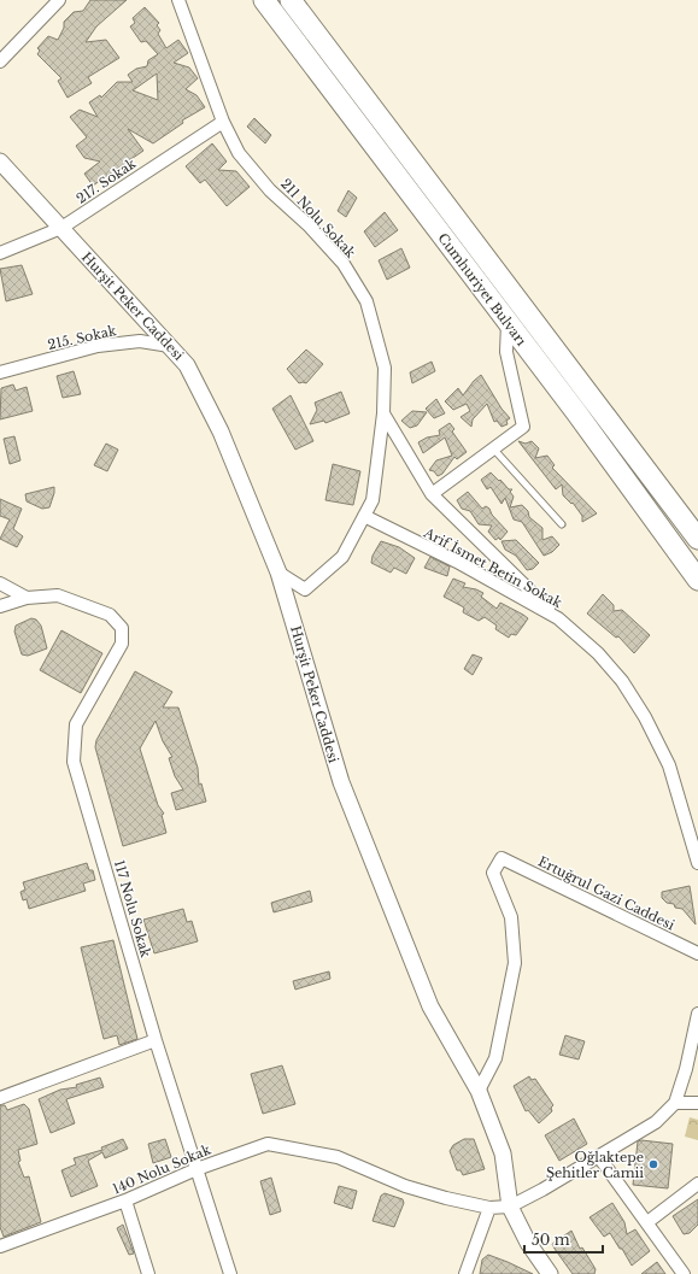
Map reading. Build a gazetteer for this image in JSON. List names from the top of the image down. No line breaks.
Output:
{"streets":{"main road":["Cumhuriyet Bulvarı"],"street":["217. Sokak","211 Nolu Sokak","Hurşit Peker Caddesi","215. Sokak","Arif İsmet Betin Sokak","Ertuğrul Gazi Caddesi","117 Nolu Sokak","140 Nolu Sokak"]},"crossings":[["217. Sokak","211 Nolu Sokak"],["217. Sokak","Hurşit Peker Caddesi"],["211 Nolu Sokak","Hurşit Peker Caddesi"],["211 Nolu Sokak","Arif İsmet Betin Sokak"],["Hurşit Peker Caddesi","215. Sokak"],["Hurşit Peker Caddesi","Ertuğrul Gazi Caddesi"],["Hurşit Peker Caddesi","140 Nolu Sokak"],["117 Nolu Sokak","140 Nolu Sokak"]],"places":["Oğlaktepe Şehitler Camii"],"scale_bar":"50 m"}
